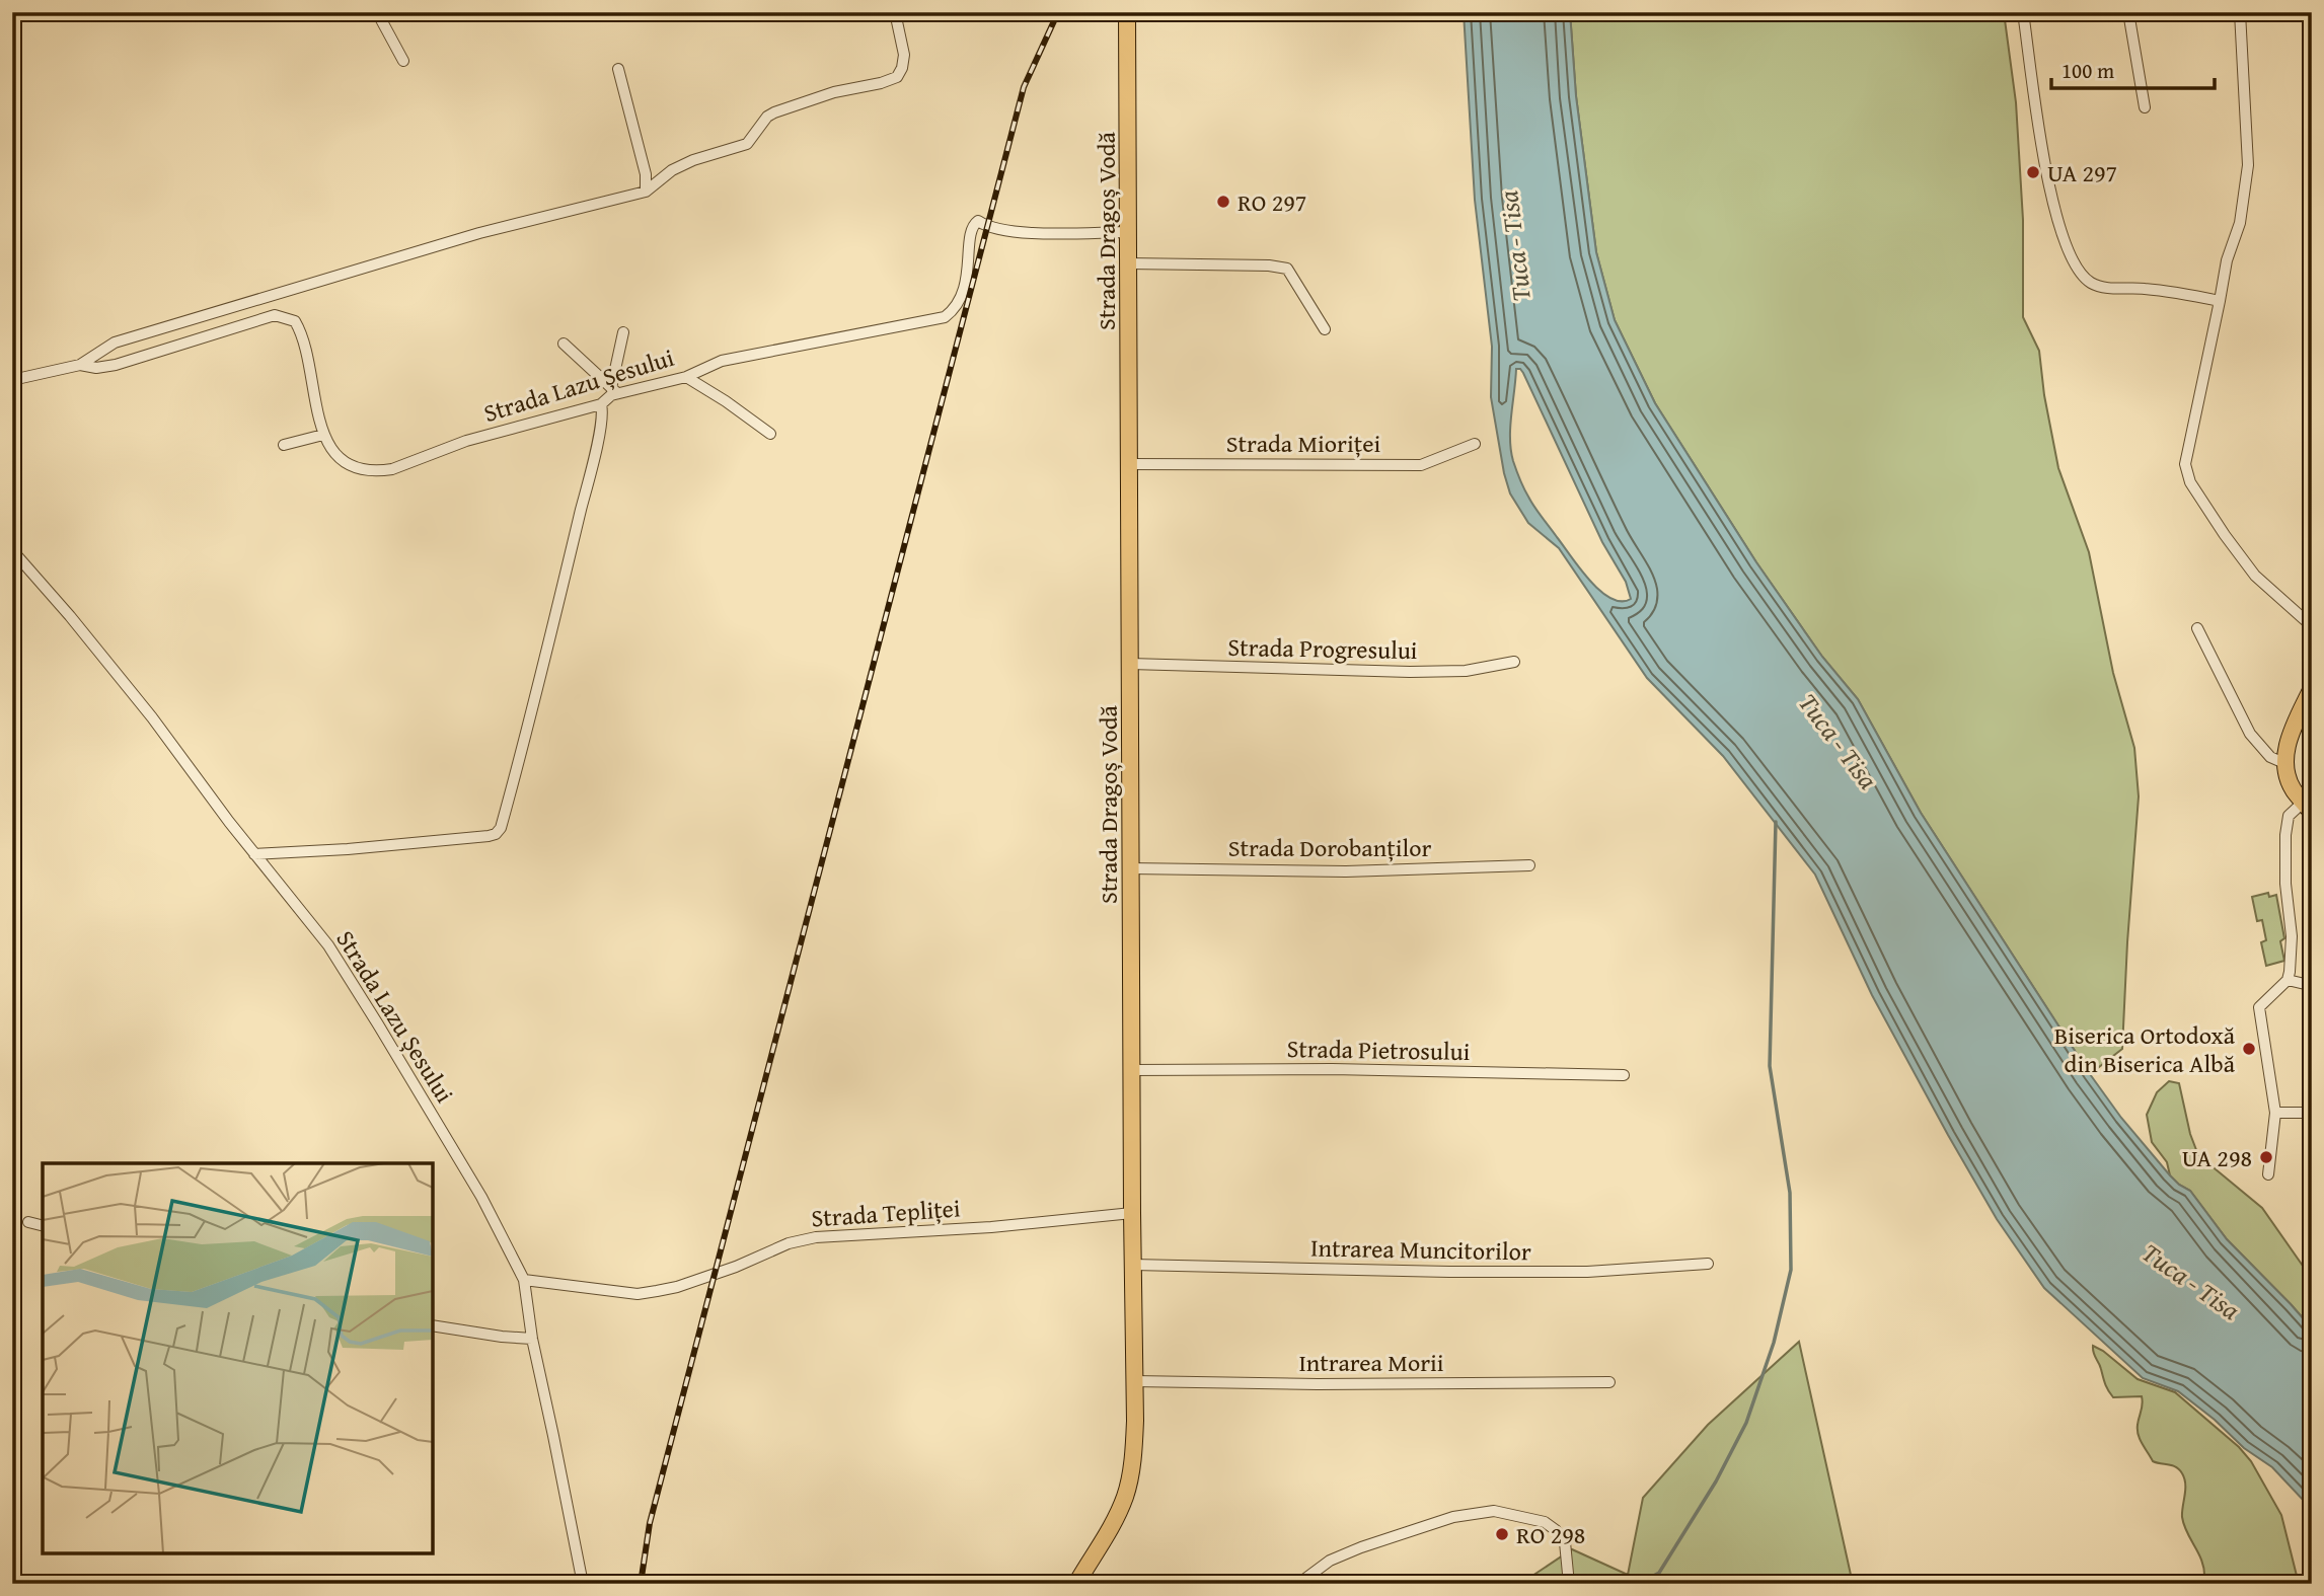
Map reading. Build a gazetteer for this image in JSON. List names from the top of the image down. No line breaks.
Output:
{"streets":{"main road":["Strada Dragoș Vodă"],"street":["Strada Lazu Șesului","Strada Mioriței","Strada Progresului","Strada Dorobanților","Strada Pietrosului","Strada Tepliței","Intrarea Muncitorilor","Intrarea Morii"]},"crossings":[["Strada Dragoș Vodă","Strada Lazu Șesului"],["Strada Dragoș Vodă","Strada Mioriței"],["Strada Dragoș Vodă","Strada Progresului"],["Strada Dragoș Vodă","Strada Dorobanților"],["Strada Dragoș Vodă","Strada Pietrosului"],["Strada Dragoș Vodă","Strada Tepliței"],["Strada Dragoș Vodă","Intrarea Muncitorilor"],["Strada Dragoș Vodă","Intrarea Morii"],["Strada Lazu Șesului","Strada Tepliței"]],"water":["Тиса - Tisa"],"places":["UA 297","RO 297","Biserica Ortodoxă din Biserica Albă","UA 298","RO 298"],"scale_bar":"100 m"}
